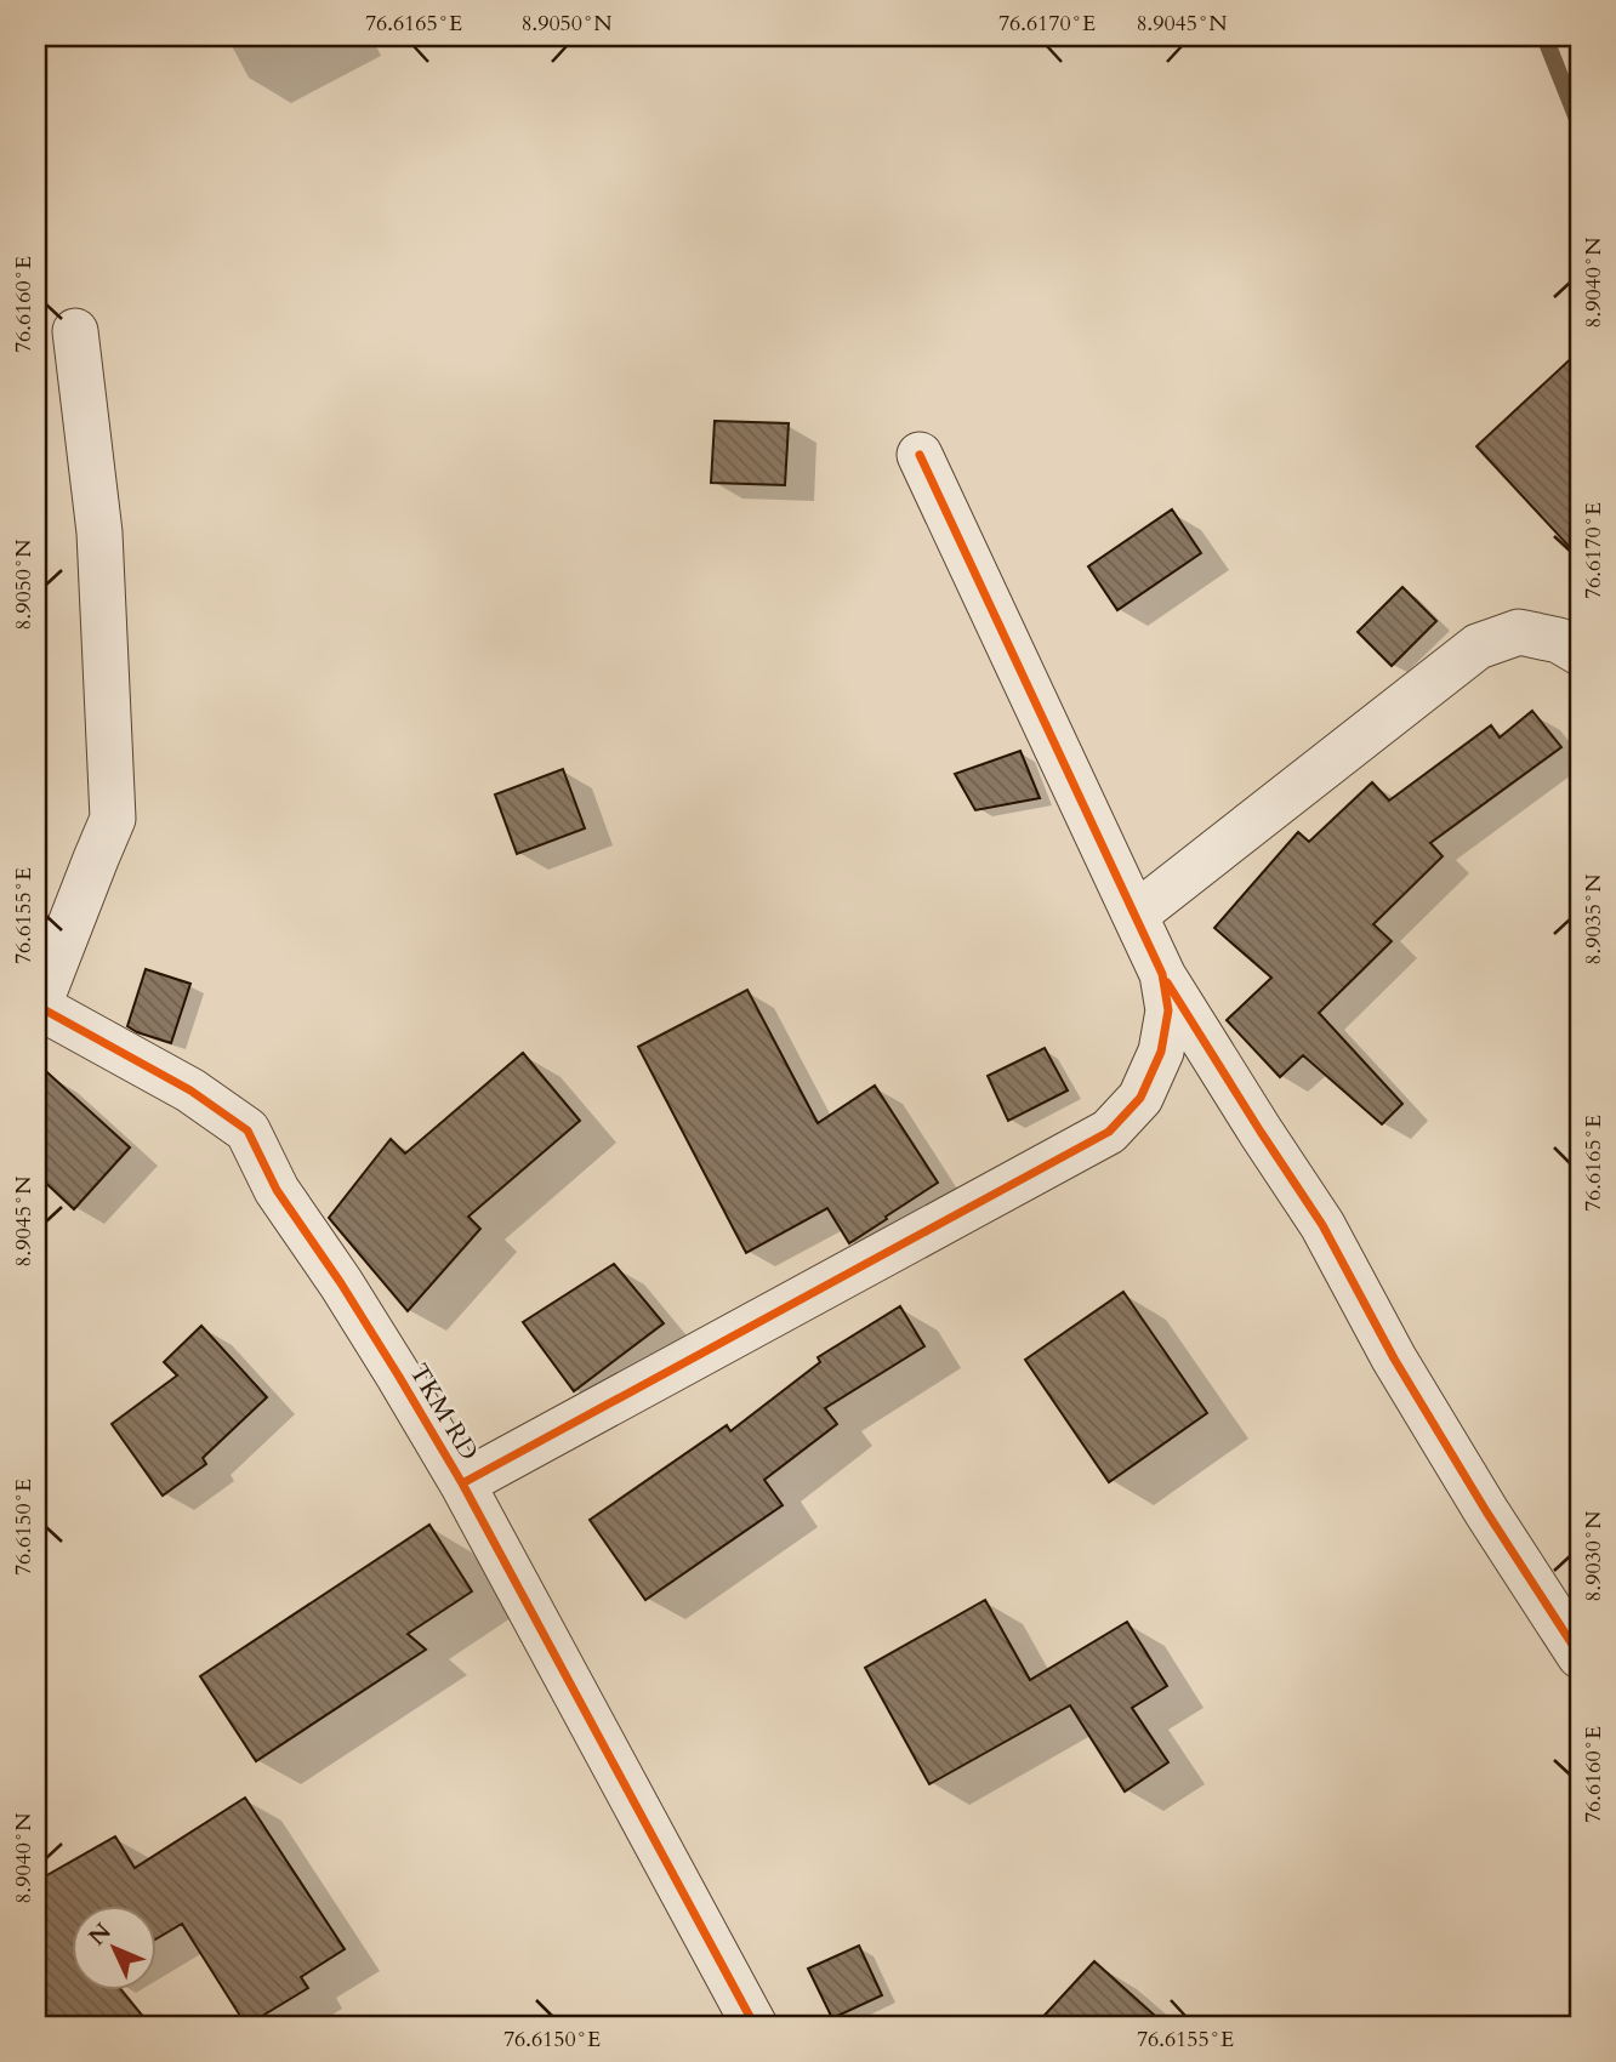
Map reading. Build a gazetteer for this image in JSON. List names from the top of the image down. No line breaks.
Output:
{"streets":{"street":["TKM RD"]},"north":"top left","coordinates":["76.6165°E","8.9050°N","76.6170°E","8.9045°N","8.9040°N","76.6160°E","76.6155°E","8.9035°N","76.6150°E","8.9030°N"]}
